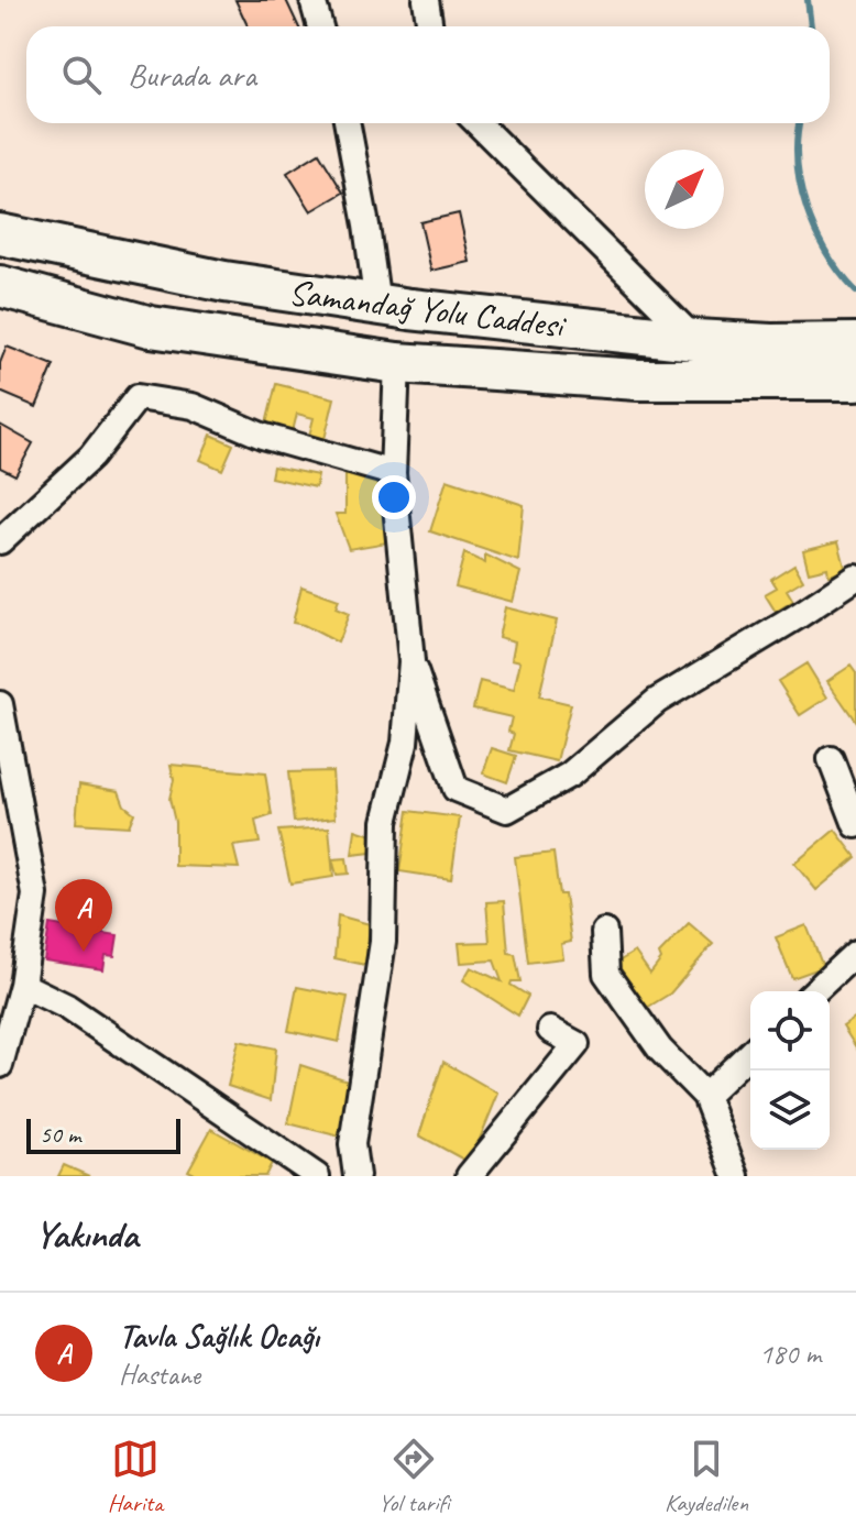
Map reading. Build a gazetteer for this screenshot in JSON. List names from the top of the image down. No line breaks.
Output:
{"streets":{"highway":["Samandağ Yolu Caddesi"]},"scale_bar":"50 m","north":"top right","page":{"search":"Burada ara","pins":"A","scale":"50 m","heading":"Yakında","list":[{"mark":"A","name":"Tavla Sağlık Ocağı","note":"Hastane","value":"180 m"}],"nav":["Harita","Yol tarifi","Kaydedilen"]}}
